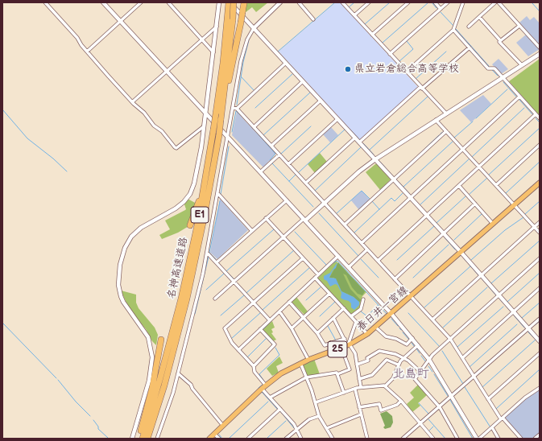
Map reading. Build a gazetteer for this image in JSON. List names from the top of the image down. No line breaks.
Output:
{"streets":{"highway":["E1","名神高速道路"],"main road":["春日井一宮線","25"]},"districts":["北島町"],"places":["県立岩倉総合高等学校"]}
